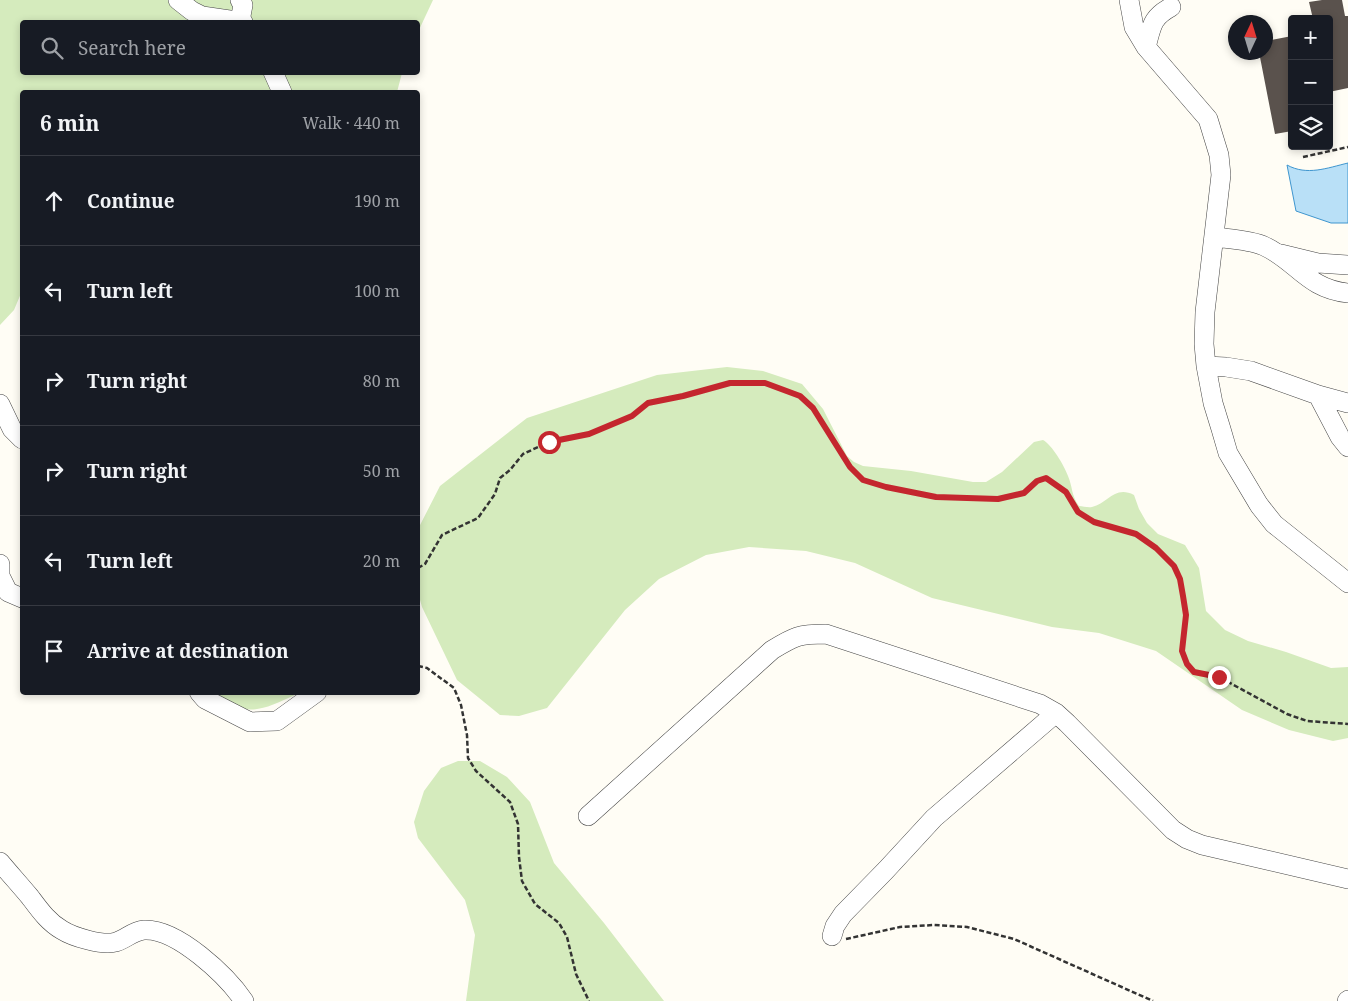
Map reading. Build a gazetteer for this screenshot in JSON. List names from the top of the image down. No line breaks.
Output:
{"north":"top","page":{"map_buttons":["+","−"],"search":"Search here","heading":["6 min","Walk · 440 m"],"list":[["Continue","190 m"],["Turn left","100 m"],["Turn right","80 m"],["Turn right","50 m"],["Turn left","20 m"],"Arrive at destination"]}}
